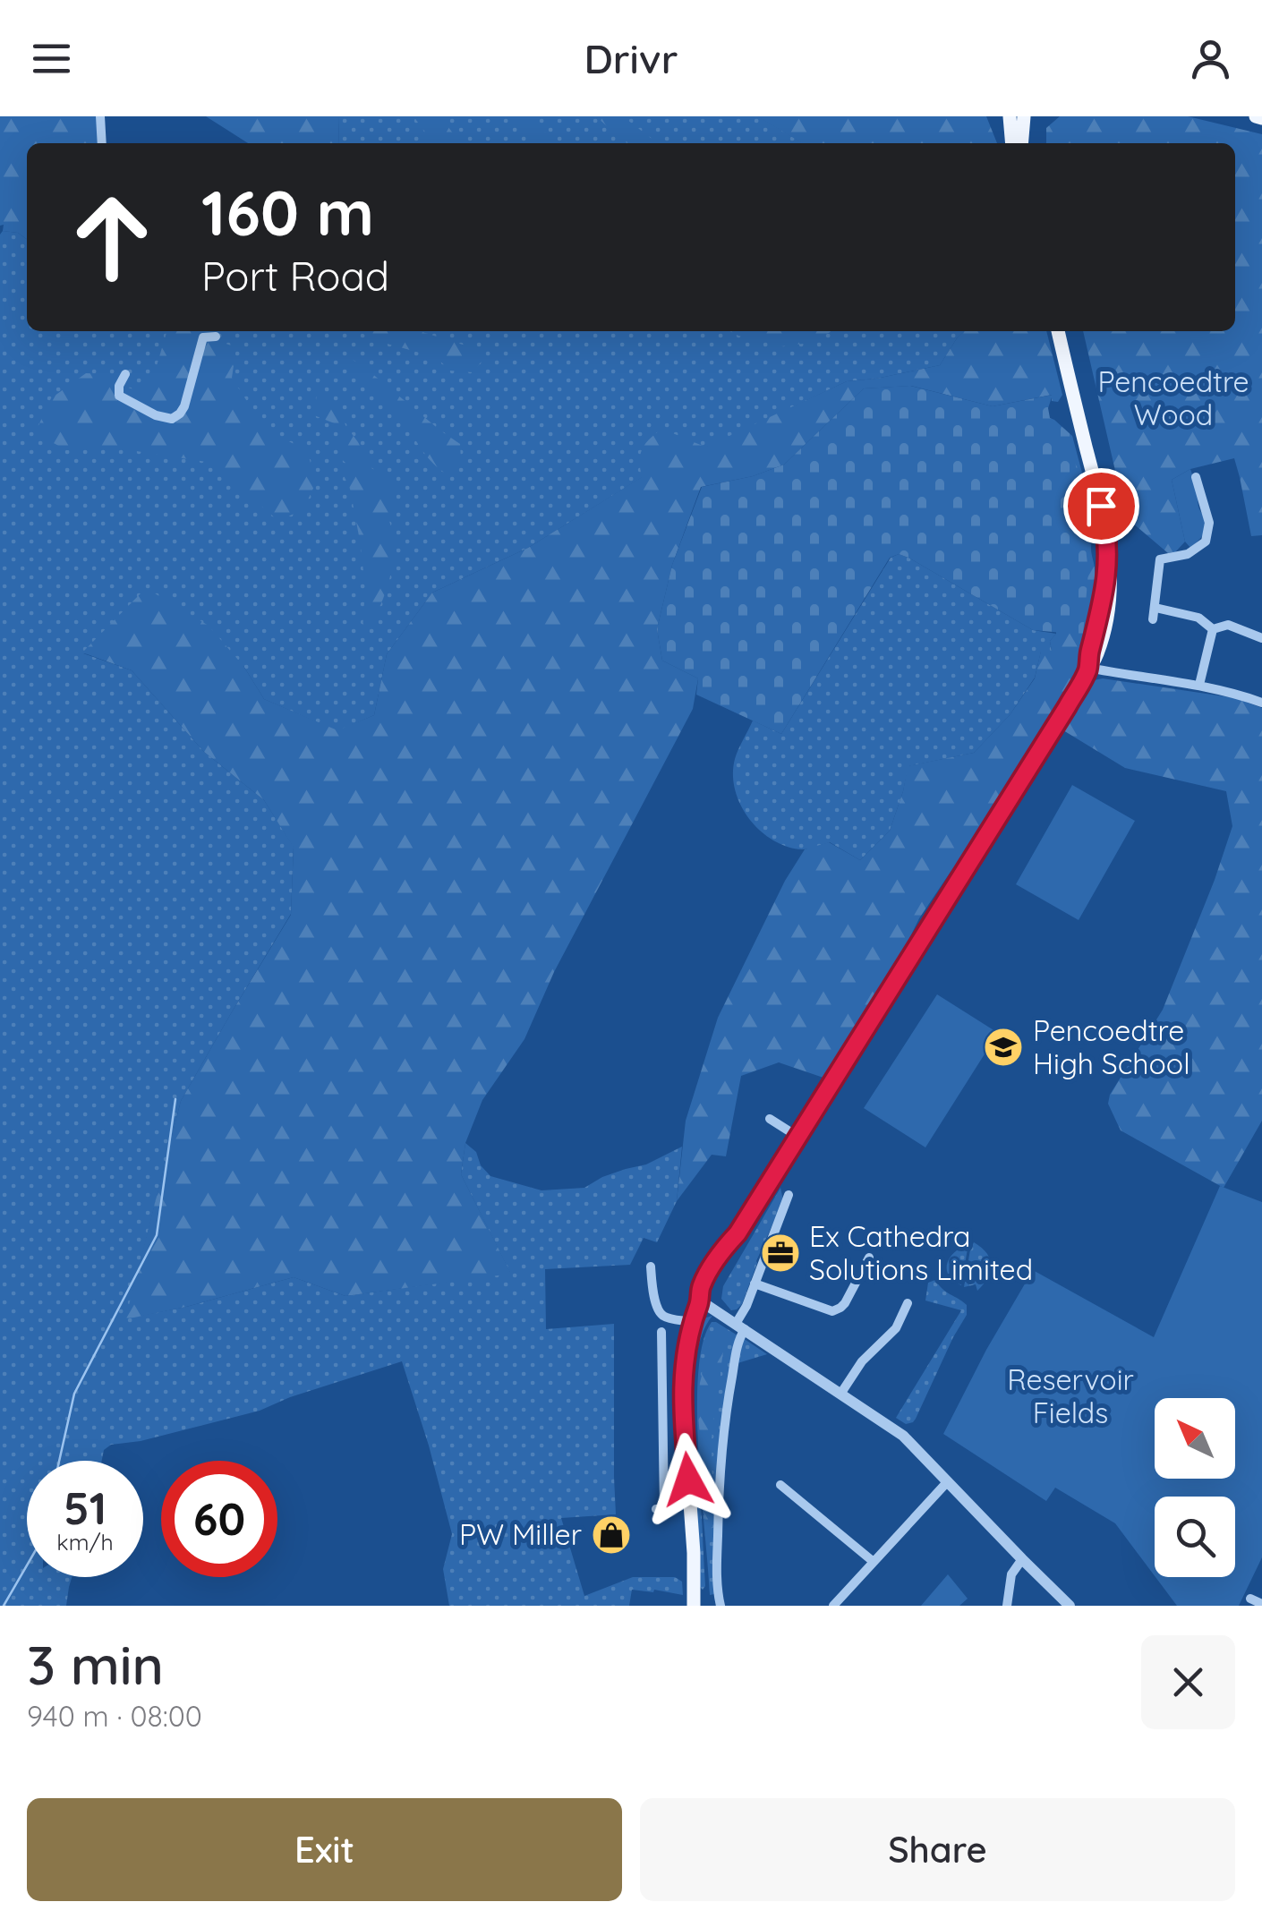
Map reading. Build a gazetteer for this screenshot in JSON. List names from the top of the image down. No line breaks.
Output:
{"parks":["Pencoedtre Wood","Reservoir Fields"],"places":{"school or university":["Pencoedtre High School"],"office":["Ex Cathedra Solutions Limited"],"shop":["PW Miller"]},"north":"top left","page":{"header":"Drivr","turn":["160 m","Port Road"],"speed":"51 km/h","limit":"60","heading":["3 min","940 m · 08:00"],"buttons":["Exit","Share"]}}
